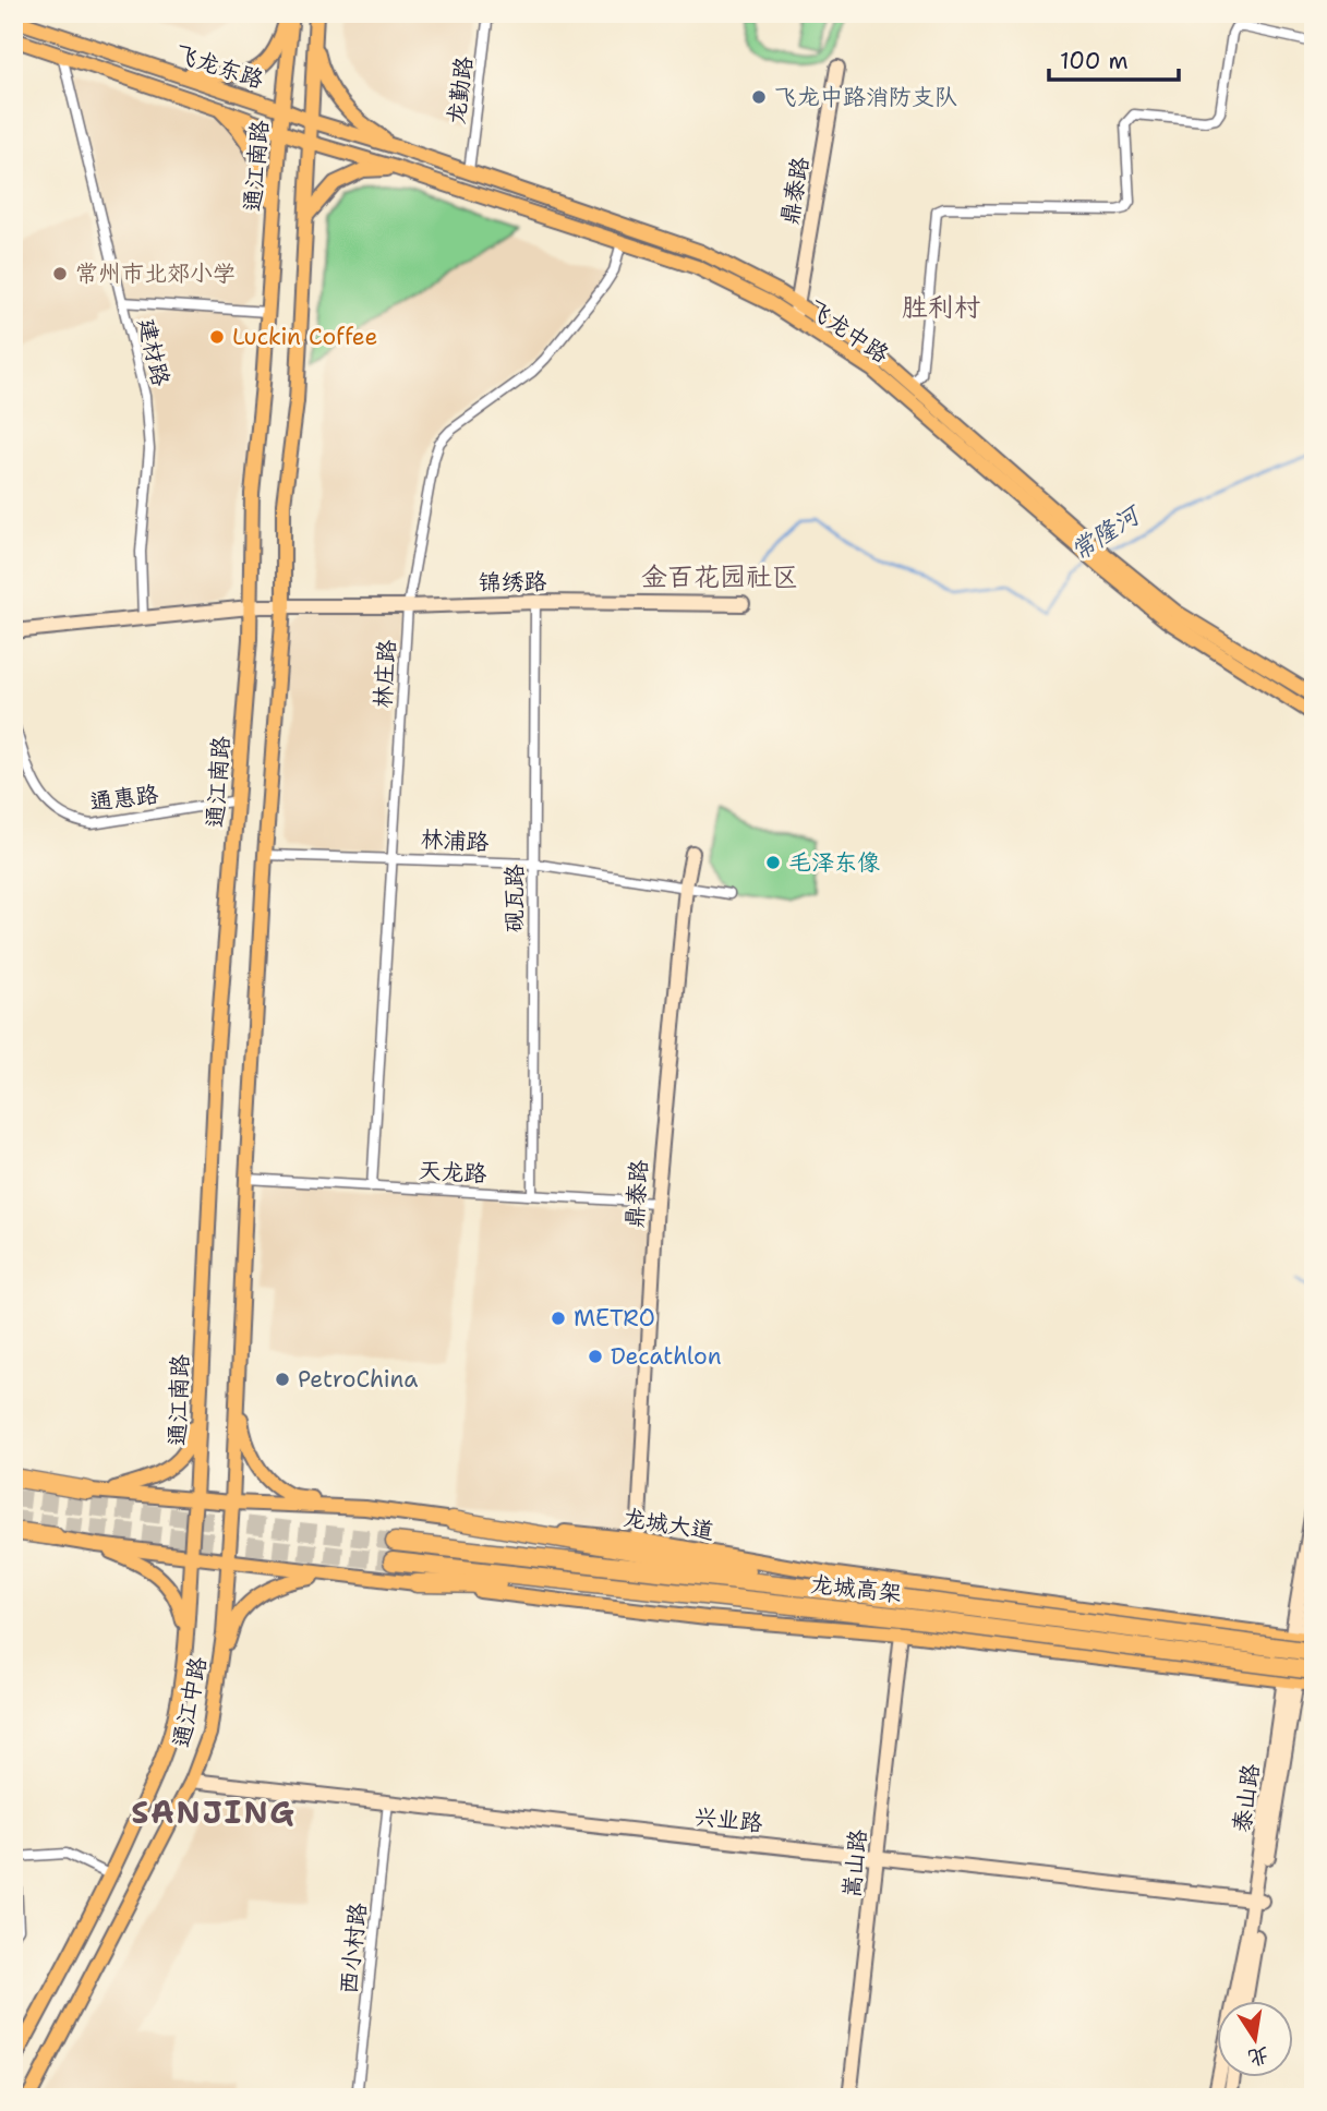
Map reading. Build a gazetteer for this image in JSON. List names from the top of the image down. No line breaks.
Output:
{"streets":{"highway":["龙城高架"],"main road":["飞龙东路","通江南路","飞龙中路","龙城大道","通江中路"],"street":["龙勤路","鼎泰路","建材路","锦绣路","林庄路","通惠路","林浦路","砚瓦路","天龙路","泰山路","兴业路","嵩山路","西小村路"]},"crossings":[["飞龙东路","通江南路"],["飞龙东路","飞龙中路"],["飞龙东路","建材路"],["龙勤路","飞龙中路"],["通江南路","飞龙中路"],["通江南路","锦绣路"],["通江南路","通惠路"],["通江南路","龙城大道"],["通江南路","通江中路"],["鼎泰路","飞龙中路"],["鼎泰路","林浦路"],["鼎泰路","天龙路"],["鼎泰路","龙城大道"],["飞龙中路","林庄路"],["建材路","锦绣路"],["锦绣路","林庄路"],["锦绣路","砚瓦路"],["林庄路","林浦路"],["林庄路","天龙路"],["林浦路","砚瓦路"],["砚瓦路","天龙路"],["龙城大道","龙城高架"],["龙城大道","通江中路"],["龙城大道","泰山路"],["龙城高架","泰山路"],["龙城高架","嵩山路"],["通江中路","兴业路"],["泰山路","兴业路"],["兴业路","嵩山路"],["兴业路","西小村路"]],"districts":["胜利村","金百花园社区","SANJING"],"water":["常隆河"],"places":["飞龙中路消防支队","常州市北郊小学","Luckin Coffee","毛泽东像","METRO","Decathlon","PetroChina"],"scale_bar":"100 m","north":"bottom"}
